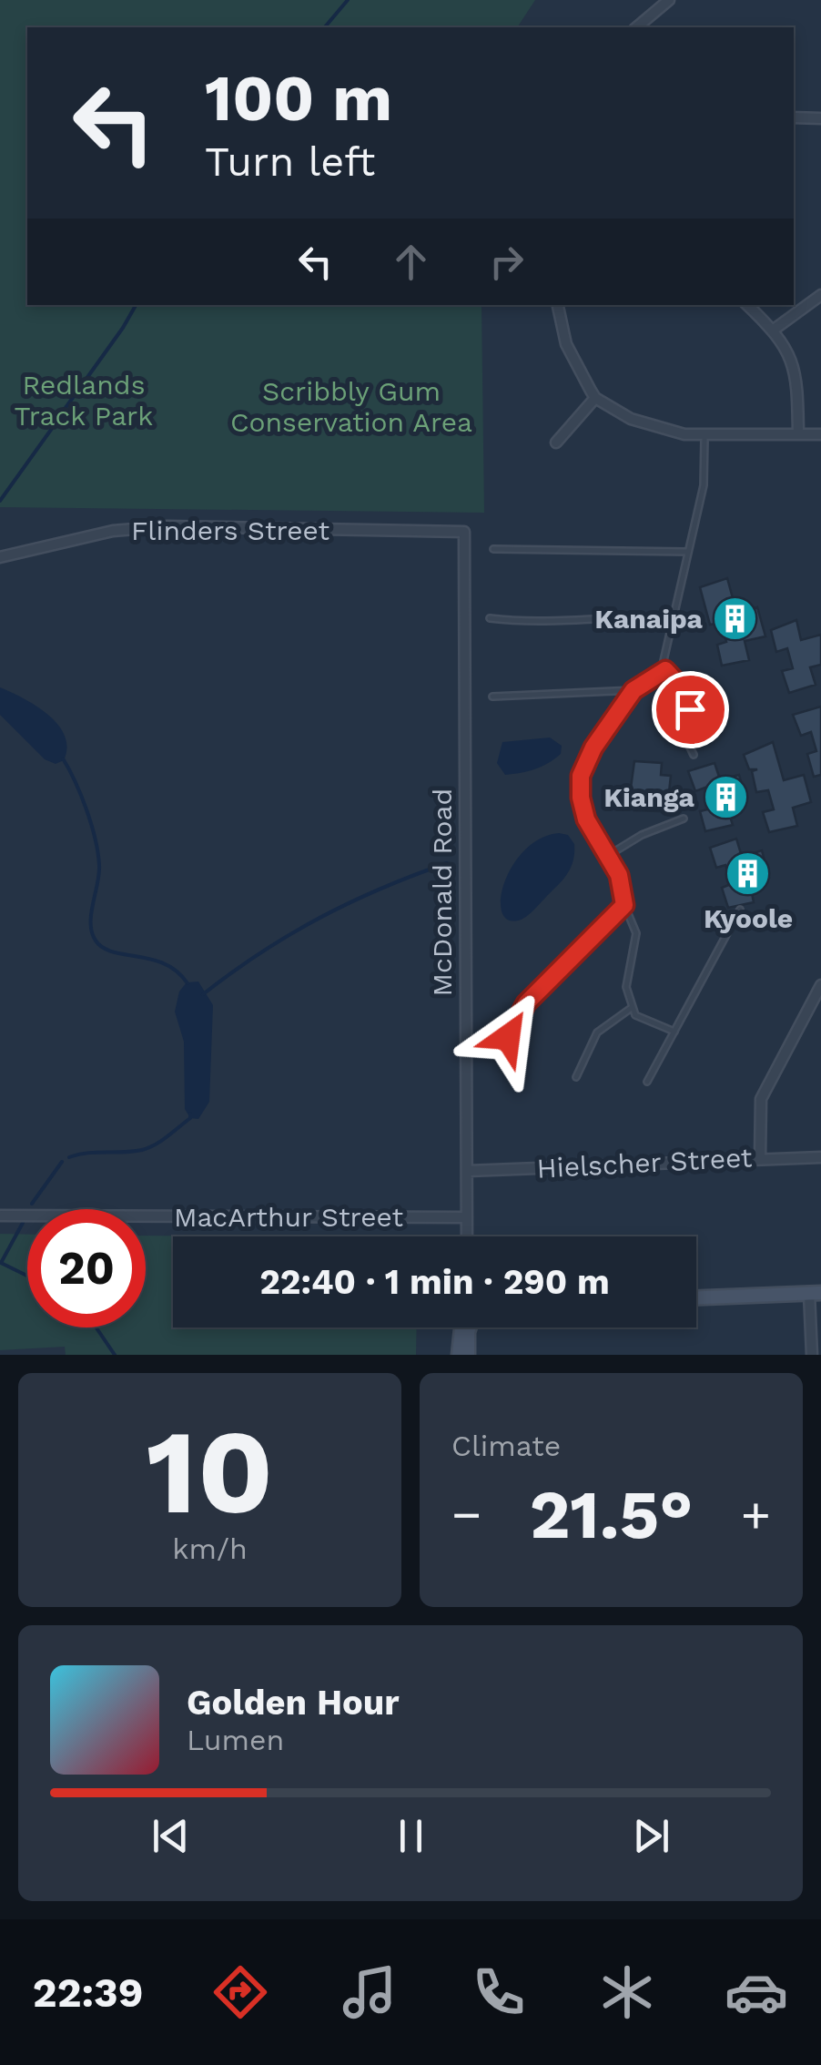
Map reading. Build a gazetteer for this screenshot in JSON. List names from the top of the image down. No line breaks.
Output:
{"streets":{"street":["Flinders Street","McDonald Road","Hielscher Street","MacArthur Street"]},"crossings":[["Flinders Street","McDonald Road"],["McDonald Road","Hielscher Street"],["McDonald Road","MacArthur Street"]],"parks":["Redlands Track Park","Scribbly Gum Conservation Area"],"places":{"building":["Kanaipa","Kianga","Kyoole"]},"page":{"turn":["100 m","Turn left"],"limit":"20","trip":"22:40 · 1 min · 290 m","tile":[["10","km/h"],"Climate"],"heat":["−","21.5°","+"],"song":["Golden Hour","Lumen"],"tabs":"22:39"}}
